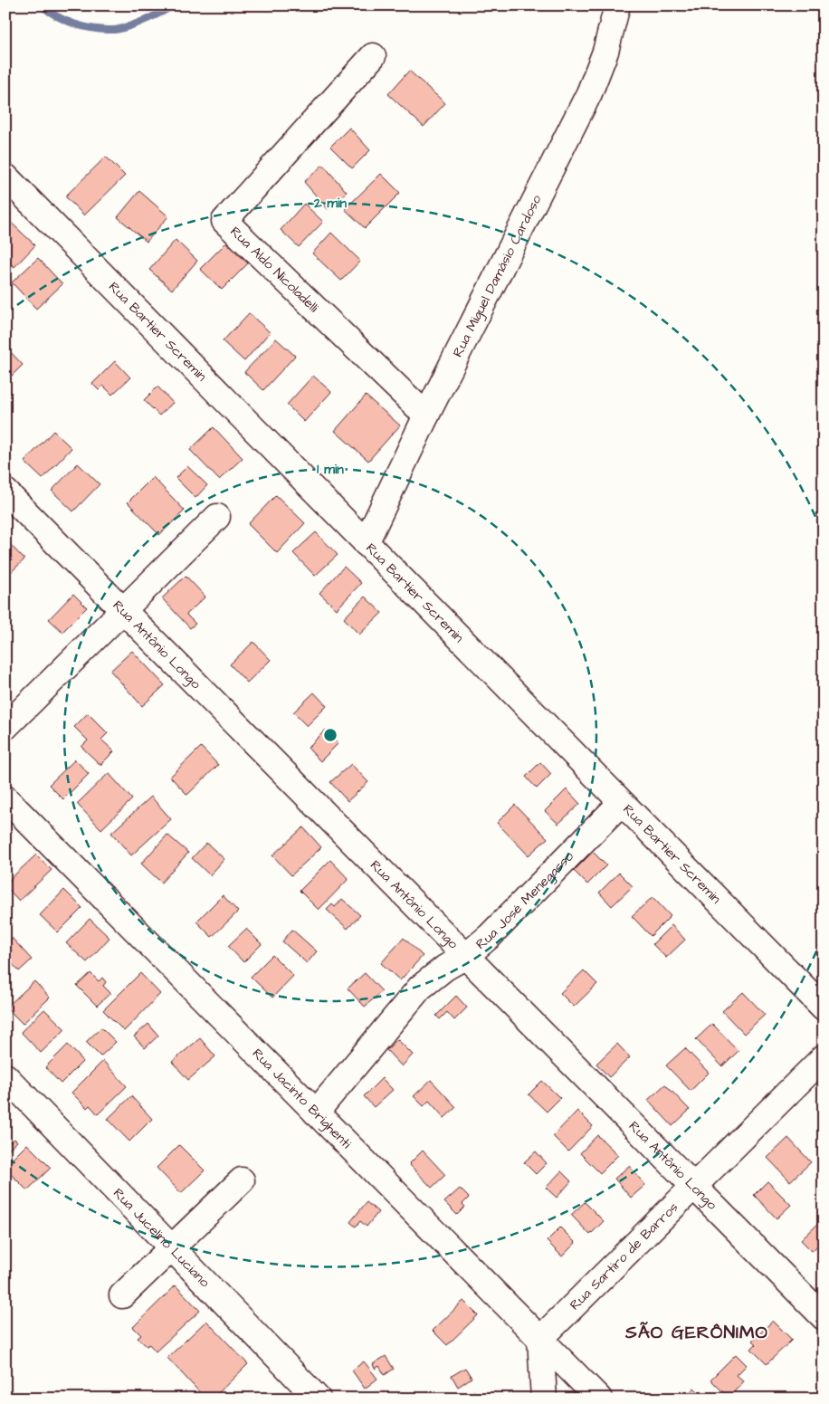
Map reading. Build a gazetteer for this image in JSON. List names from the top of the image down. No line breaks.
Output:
{"streets":{"street":["Rua Aldo Nicoladelli","Rua Miguel Damásio Cardoso","Rua Bartier Scremin","Rua Antônio Longo","Rua José Menegasso","Rua Jacinto Brighenti","Rua Jucelino Luciano","Rua Sartiro de Barros"]},"crossings":[["Rua Aldo Nicoladelli","Rua Miguel Damásio Cardoso"],["Rua Miguel Damásio Cardoso","Rua Bartier Scremin"],["Rua Bartier Scremin","Rua José Menegasso"],["Rua Antônio Longo","Rua José Menegasso"],["Rua Antônio Longo","Rua Sartiro de Barros"],["Rua José Menegasso","Rua Jacinto Brighenti"],["Rua Jacinto Brighenti","Rua Sartiro de Barros"]],"districts":["SÃO GERÔNIMO"],"rings":["2 min","1 min"]}
